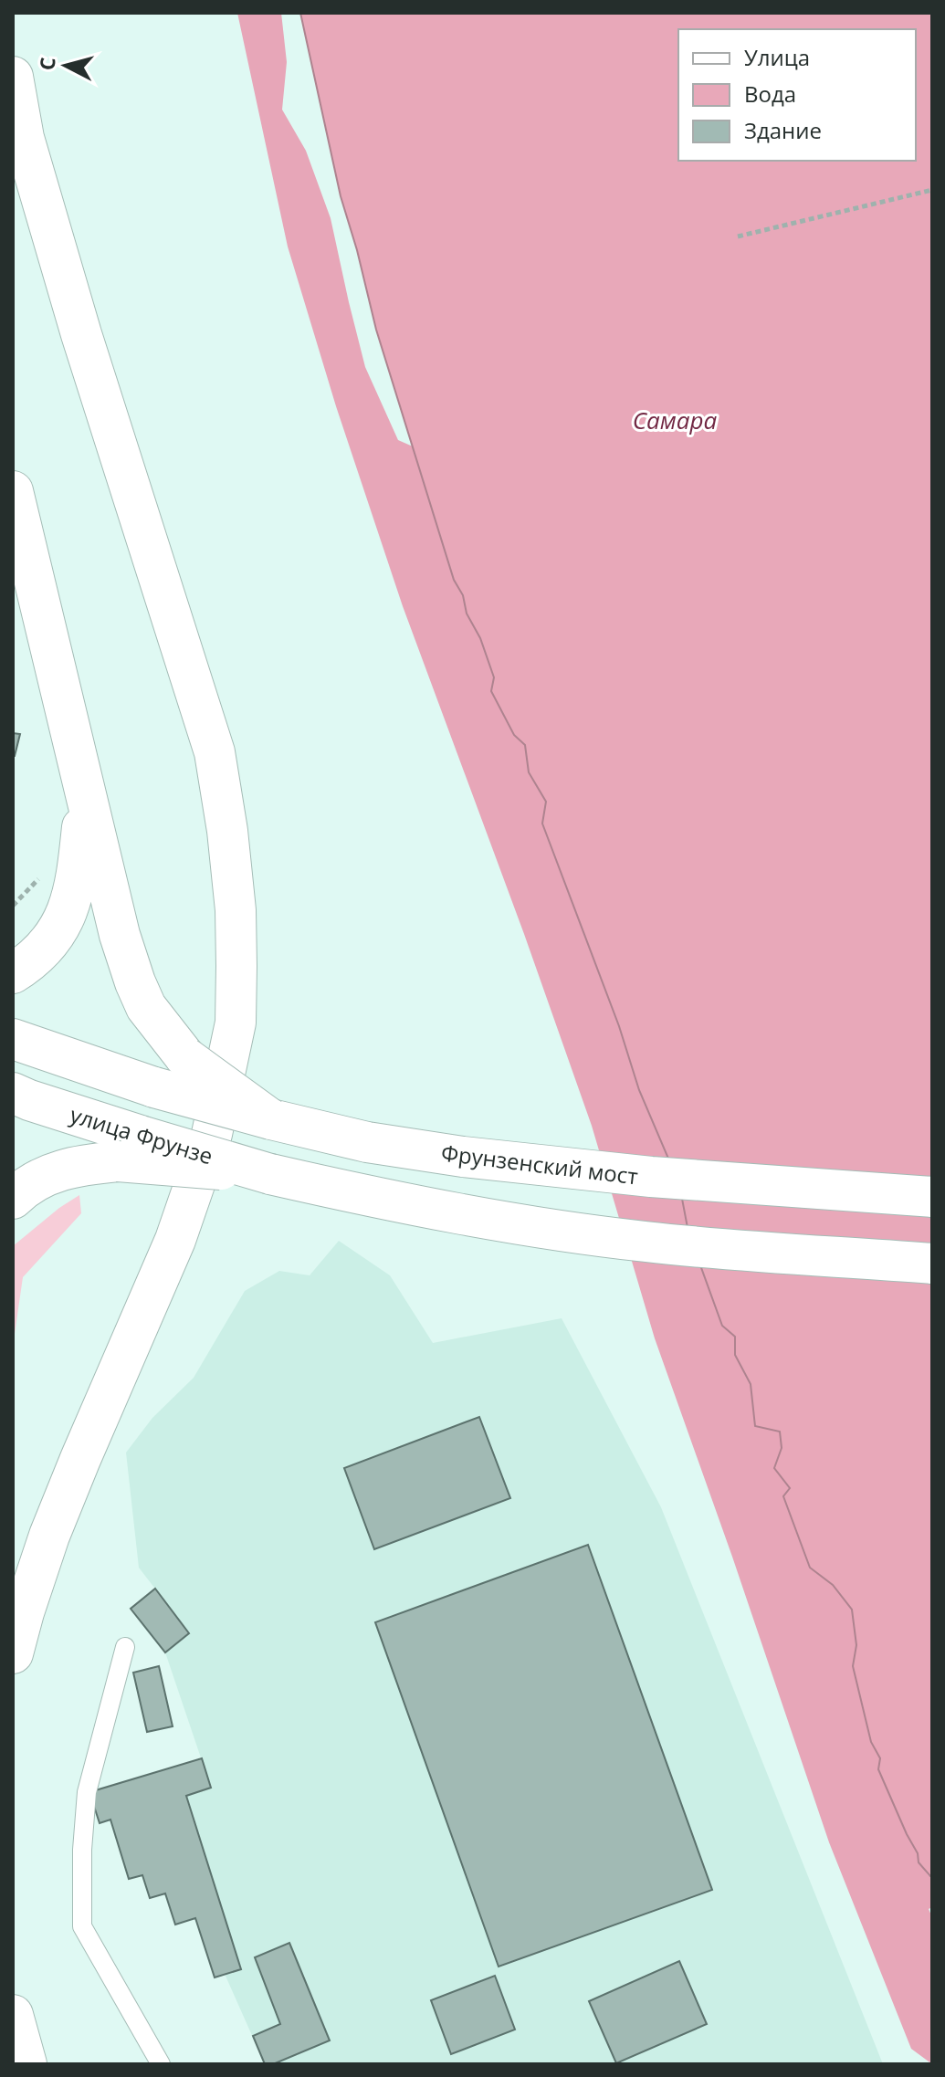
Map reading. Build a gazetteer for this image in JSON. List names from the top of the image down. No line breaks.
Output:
{"streets":{"main road":["улица Фрунзе","Фрунзенский мост"]},"water":["Самара"],"legend":["Улица","Вода","Здание"],"north":"left"}
